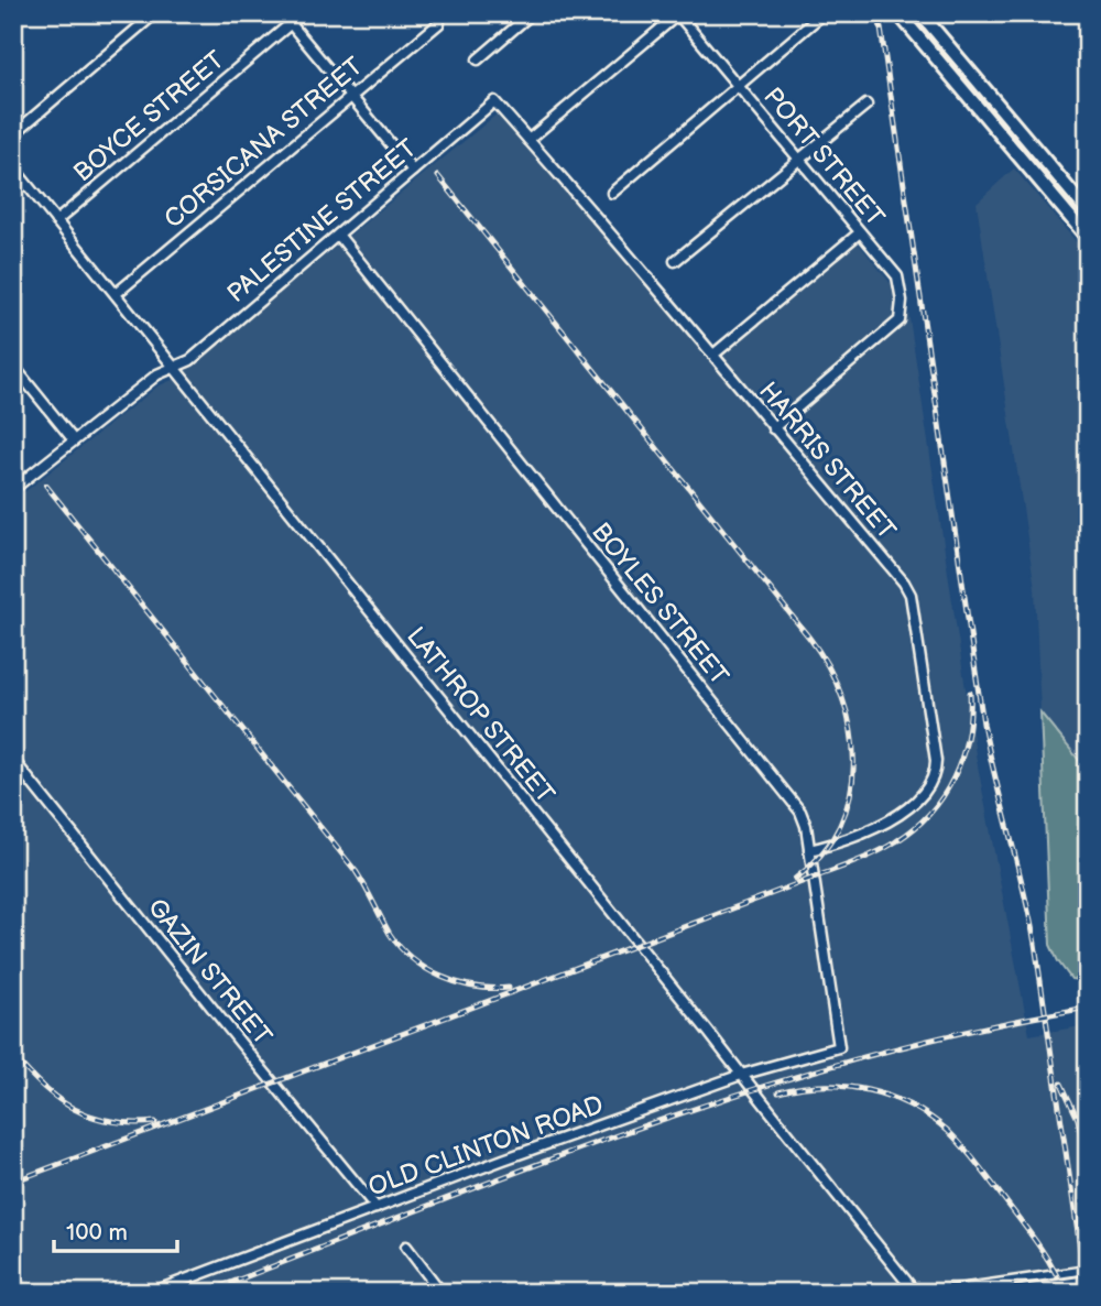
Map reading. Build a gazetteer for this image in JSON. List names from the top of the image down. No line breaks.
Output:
{"streets":{"street":["BOYCE STREET","CORSICANA STREET","PORT STREET","PALESTINE STREET","HARRIS STREET","BOYLES STREET","LATHROP STREET","GAZIN STREET","OLD CLINTON ROAD"]},"crossings":[["BOYCE STREET","LATHROP STREET"],["CORSICANA STREET","LATHROP STREET"],["PORT STREET","HARRIS STREET"],["PALESTINE STREET","HARRIS STREET"],["PALESTINE STREET","BOYLES STREET"],["PALESTINE STREET","LATHROP STREET"],["HARRIS STREET","BOYLES STREET"],["BOYLES STREET","OLD CLINTON ROAD"],["LATHROP STREET","OLD CLINTON ROAD"],["GAZIN STREET","OLD CLINTON ROAD"]],"scale_bar":"100 m"}
